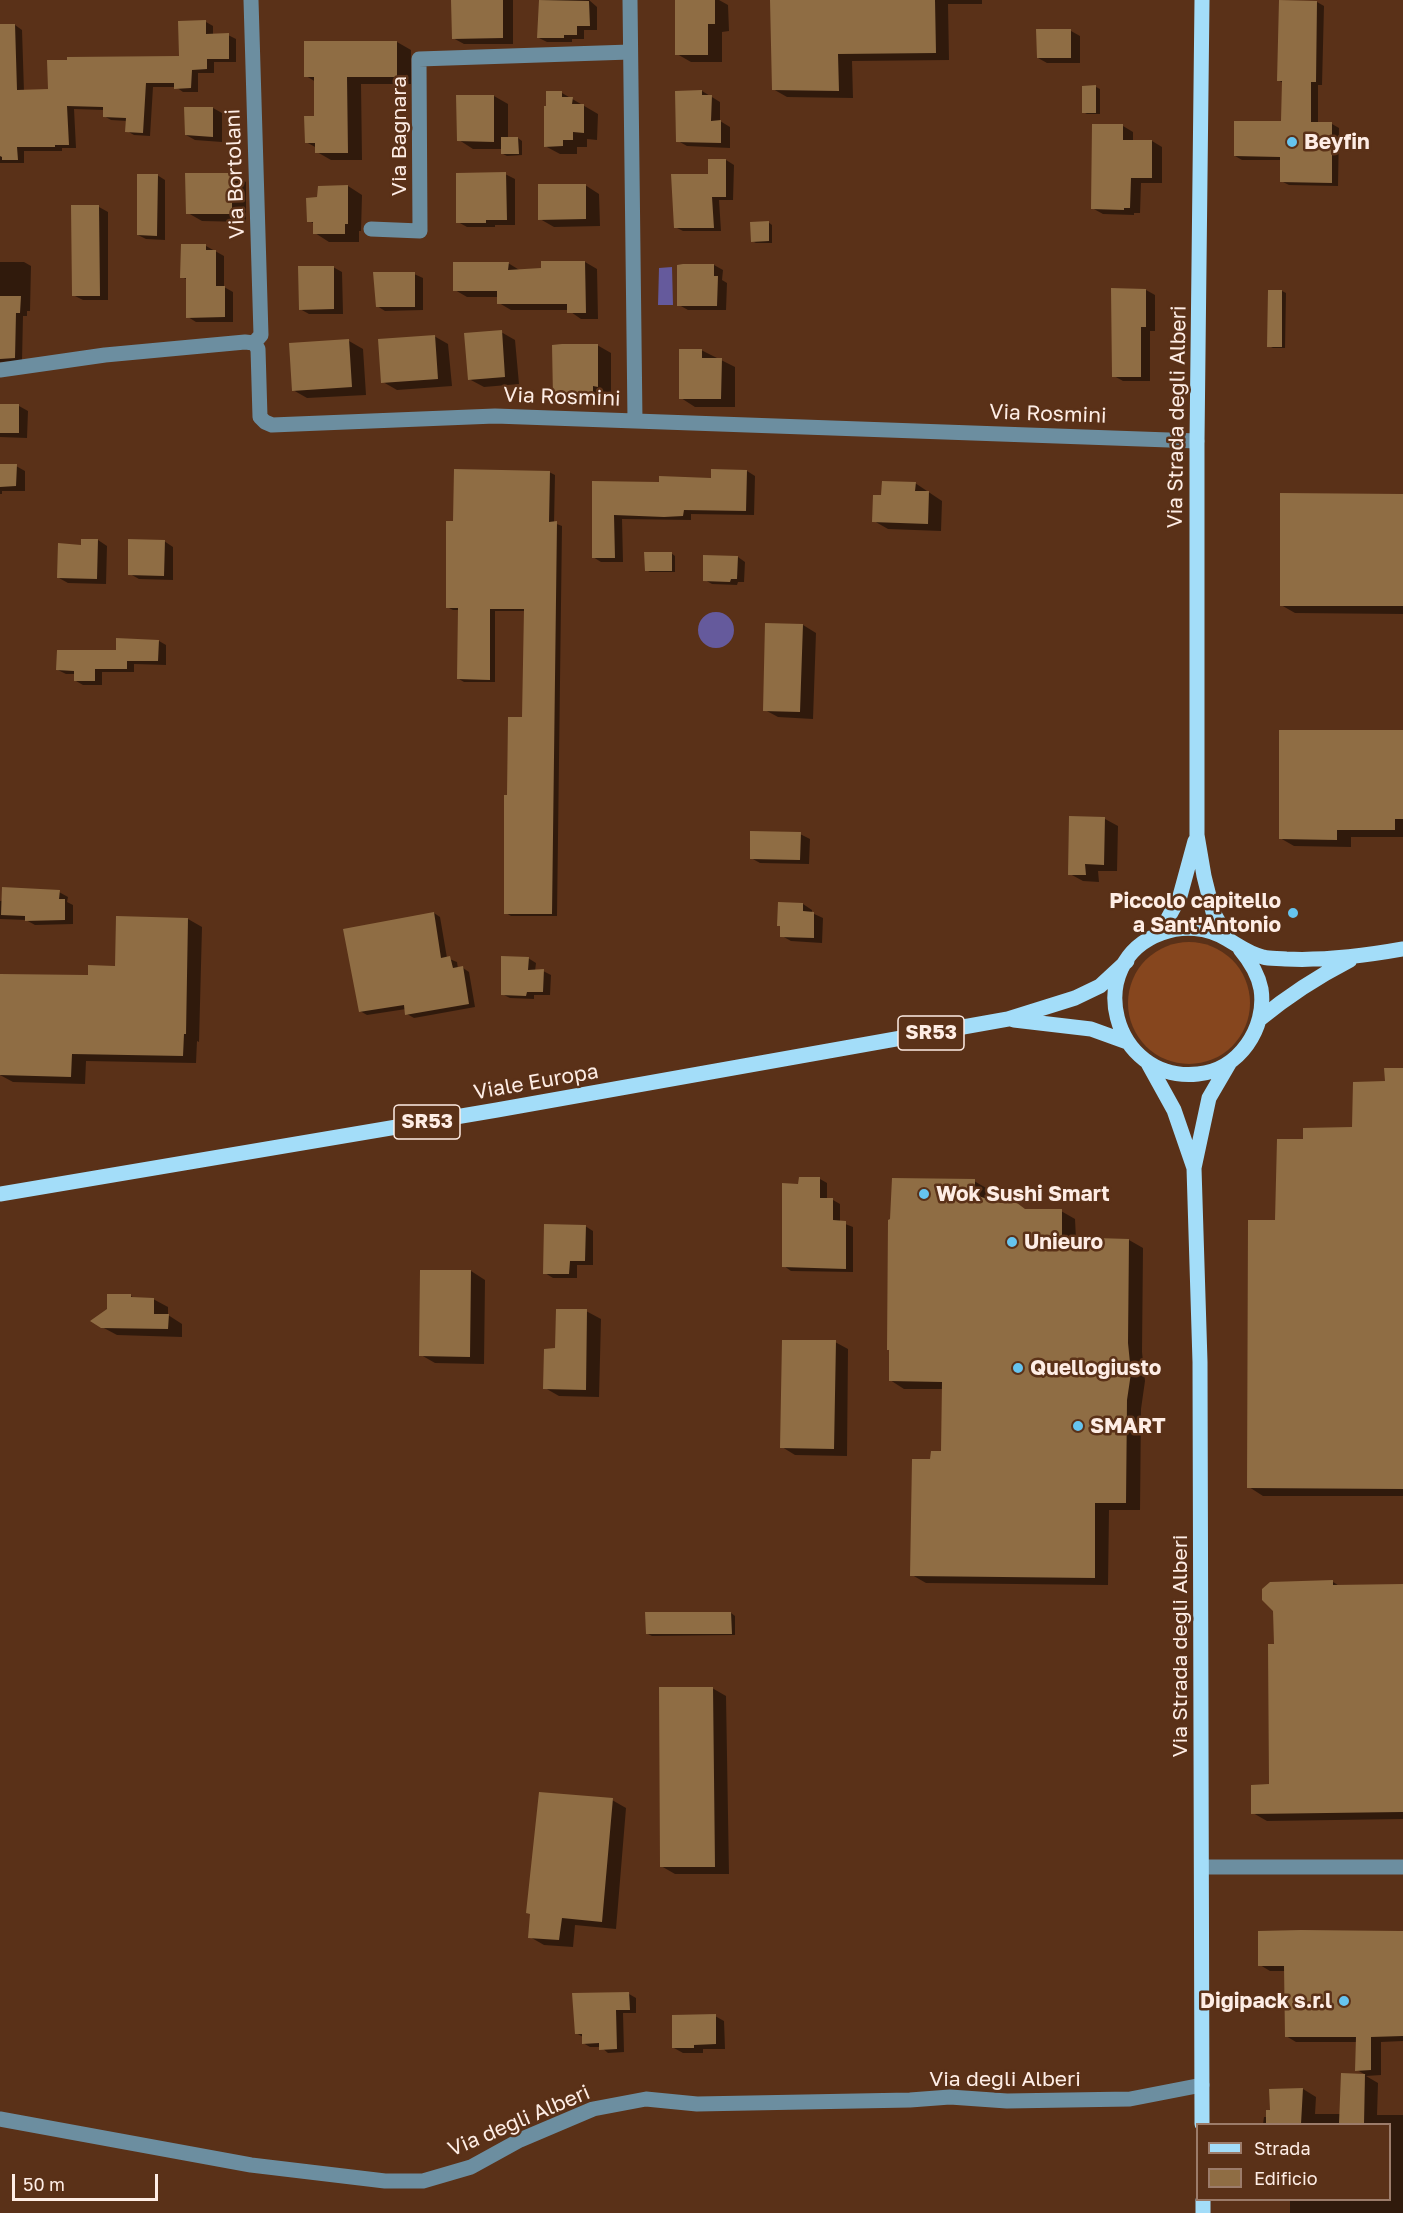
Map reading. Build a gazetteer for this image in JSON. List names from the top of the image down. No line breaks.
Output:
{"streets":{"main road":["Via Strada degli Alberi","SR53","Viale Europa"],"street":["Via Bagnara","Via Bortolani","Via Rosmini","Via degli Alberi"]},"crossings":[["Via Bortolani","Via Rosmini"],["Via Rosmini","Via Strada degli Alberi"],["Via Strada degli Alberi","Viale Europa"],["Via Strada degli Alberi","Via degli Alberi"]],"places":["Beyfin","Piccolo capitello a Sant'Antonio","Wok Sushi Smart","Unieuro","Quellogiusto","SMART","Digipack s.r.l"],"legend":["Strada","Edificio"],"scale_bar":"50 m"}
